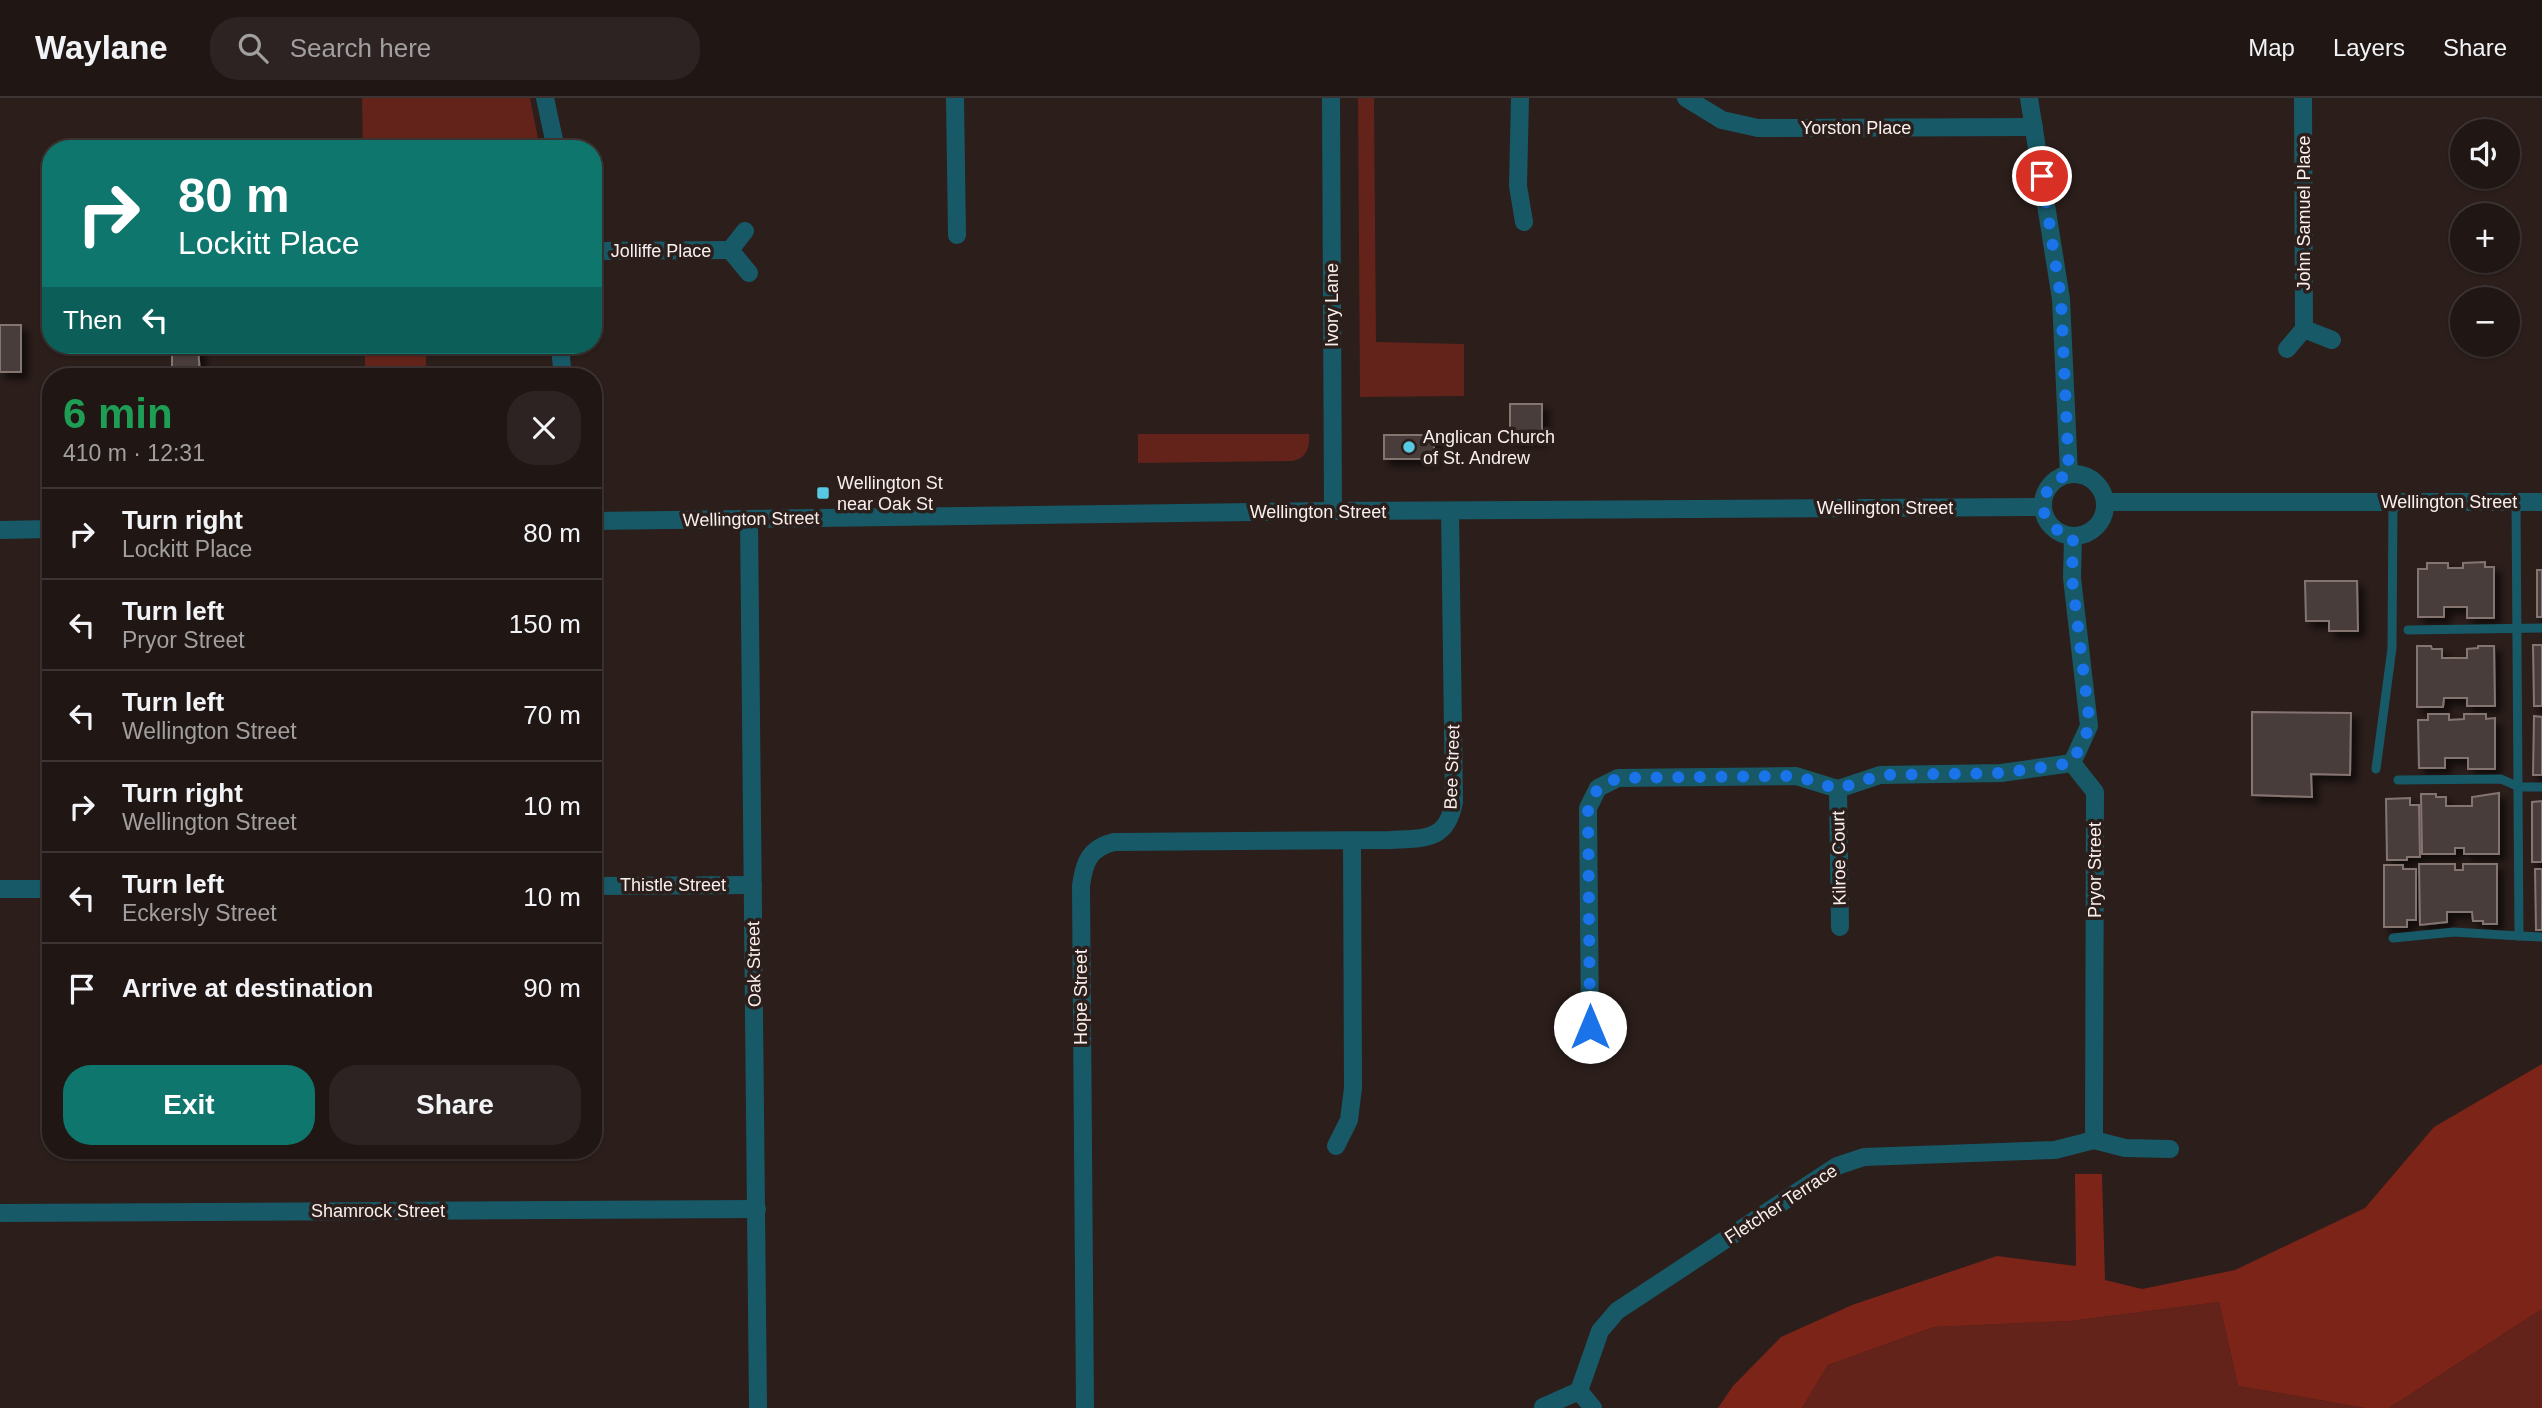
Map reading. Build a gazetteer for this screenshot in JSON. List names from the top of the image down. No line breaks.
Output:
{"streets":{"street":["Yorston Place","John Samuel Place","Jolliffe Place","Ivory Lane","Wellington Street","Bee Street","Kilroe Court","Pryor Street","Thistle Street","Oak Street","Hope Street","Fletcher Terrace","Shamrock Street"]},"crossings":[["Ivory Lane","Wellington Street"],["Wellington Street","Bee Street"],["Wellington Street","Oak Street"],["Bee Street","Hope Street"],["Pryor Street","Fletcher Terrace"],["Thistle Street","Oak Street"],["Oak Street","Shamrock Street"]],"places":{"other":["Anglican Church of St. Andrew"],"transit":["Wellington St near Oak St"]},"page":{"header":"Waylane","search":"Search here","nav":["Map","Layers","Share"],"map_buttons":["+","−"],"turn":["80 m","Lockitt Place"],"then":"Then","heading":["6 min","410 m · 12:31"],"list":[{"name":"Turn right","note":"Lockitt Place","value":"80 m"},{"name":"Turn left","note":"Pryor Street","value":"150 m"},{"name":"Turn left","note":"Wellington Street","value":"70 m"},{"name":"Turn right","note":"Wellington Street","value":"10 m"},{"name":"Turn left","note":"Eckersly Street","value":"10 m"},{"name":"Arrive at destination","value":"90 m"}],"buttons":["Exit","Share"]}}
